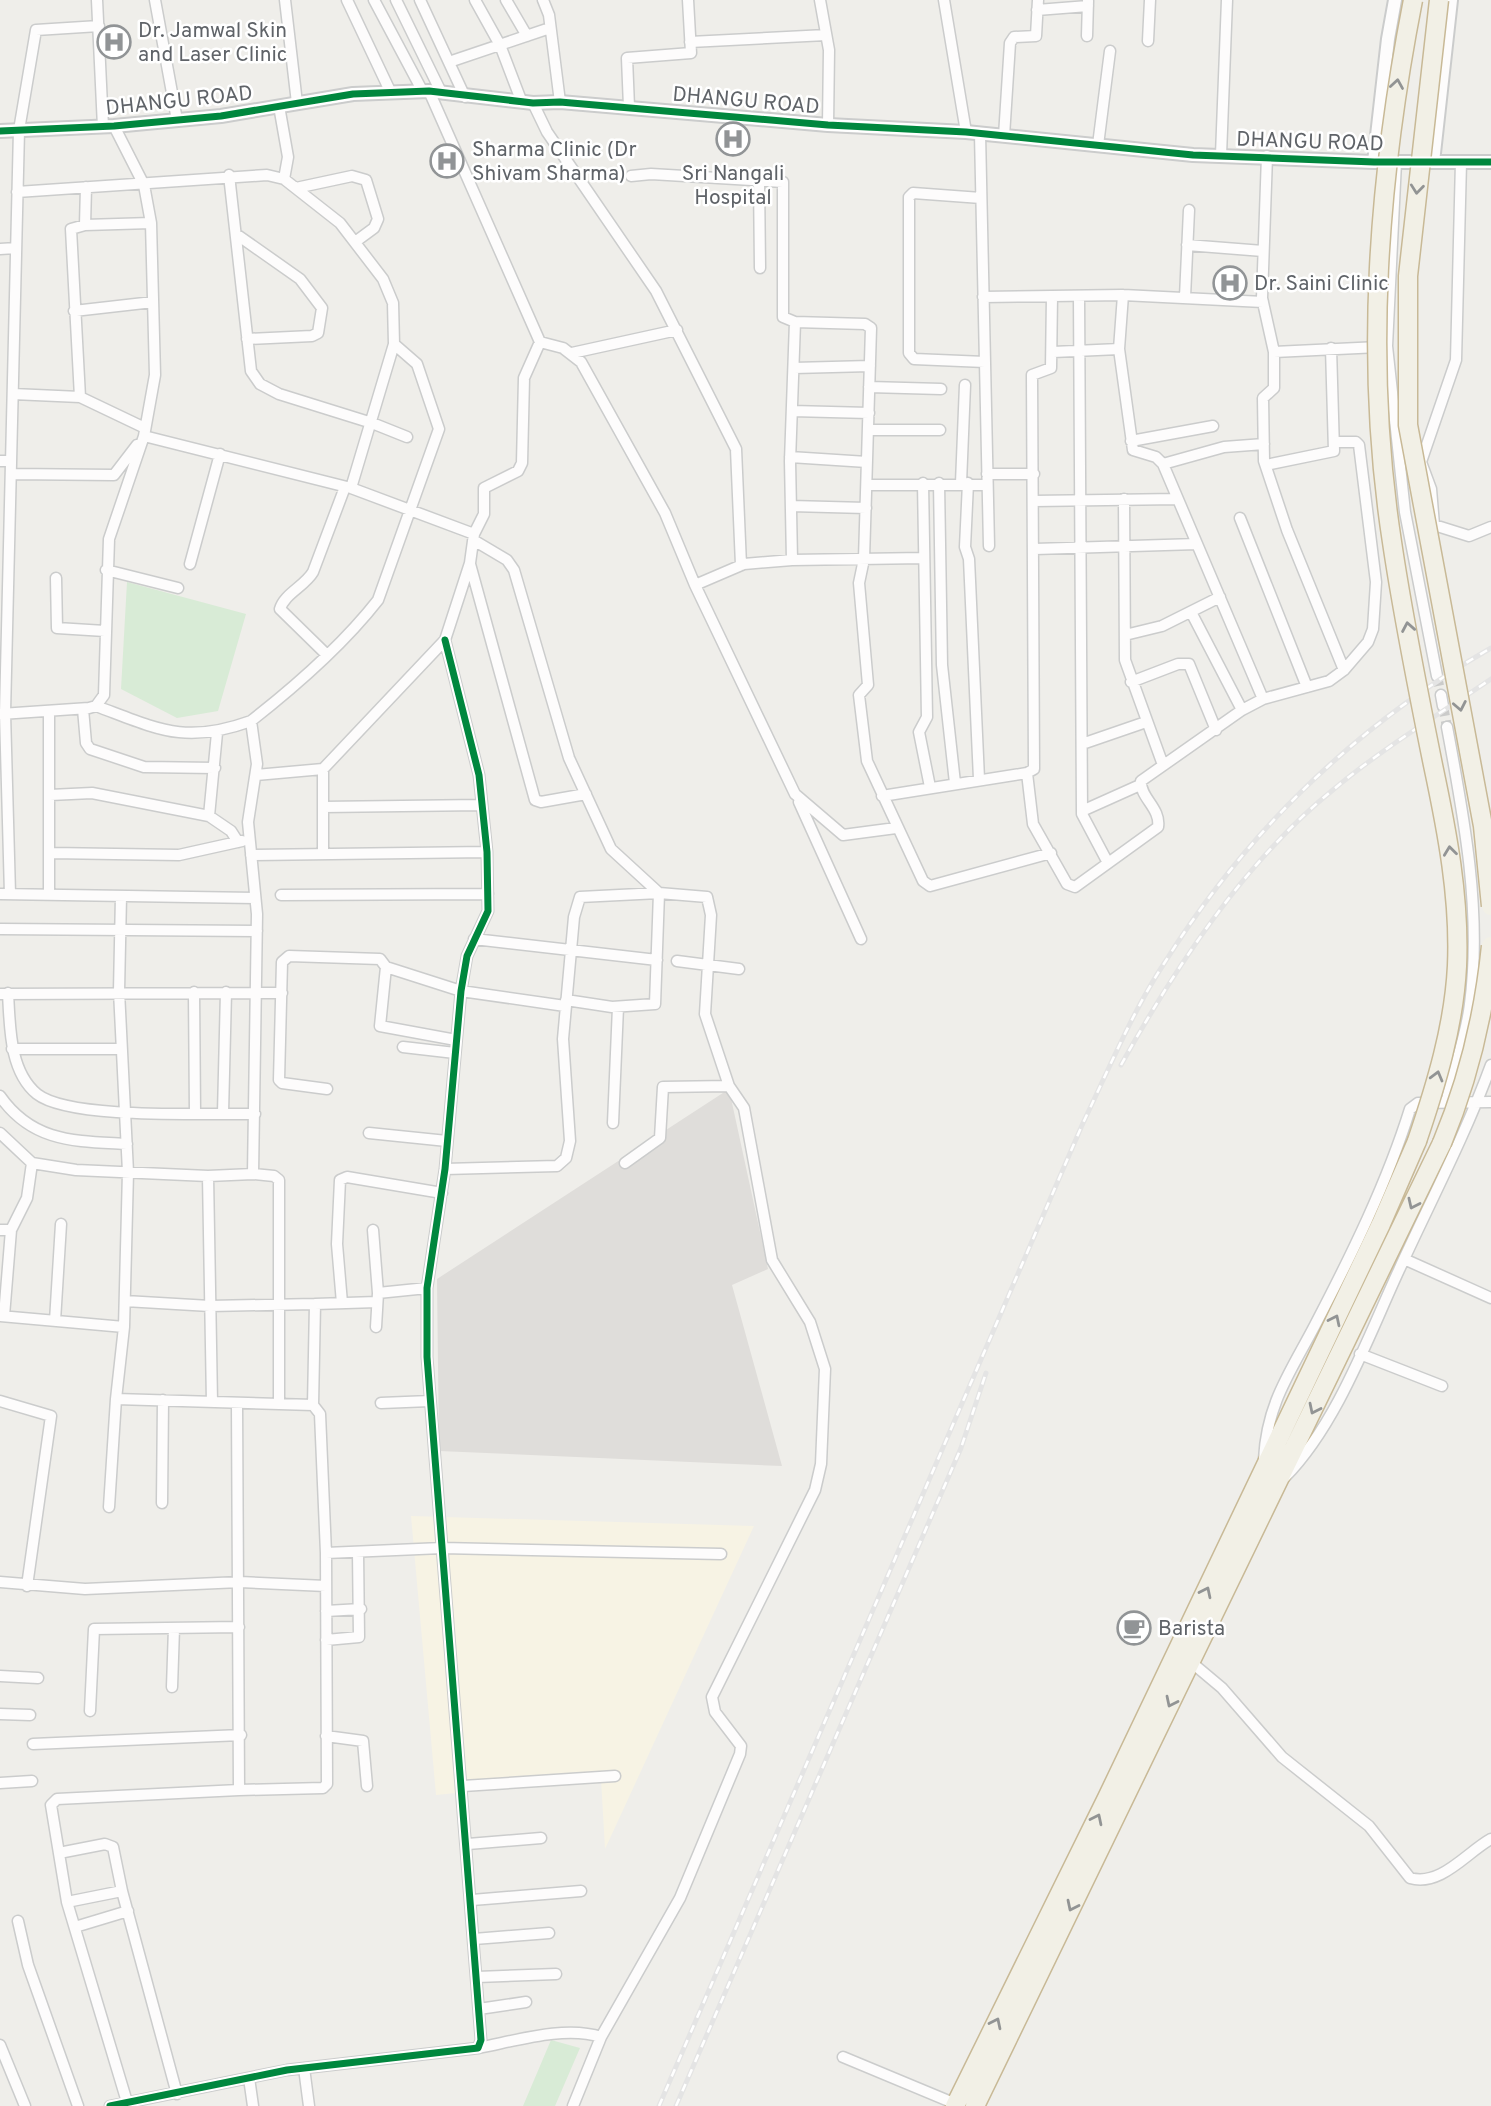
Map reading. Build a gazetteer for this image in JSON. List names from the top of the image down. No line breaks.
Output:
{"streets":{"street":["DHANGU ROAD"]},"places":{"hospital":["Dr. Jamwal Skin and Laser Clinic","Sri Nangali Hospital","Sharma Clinic (Dr Shivam Sharma)","Dr. Saini Clinic"],"cafe":["Barista"]}}
